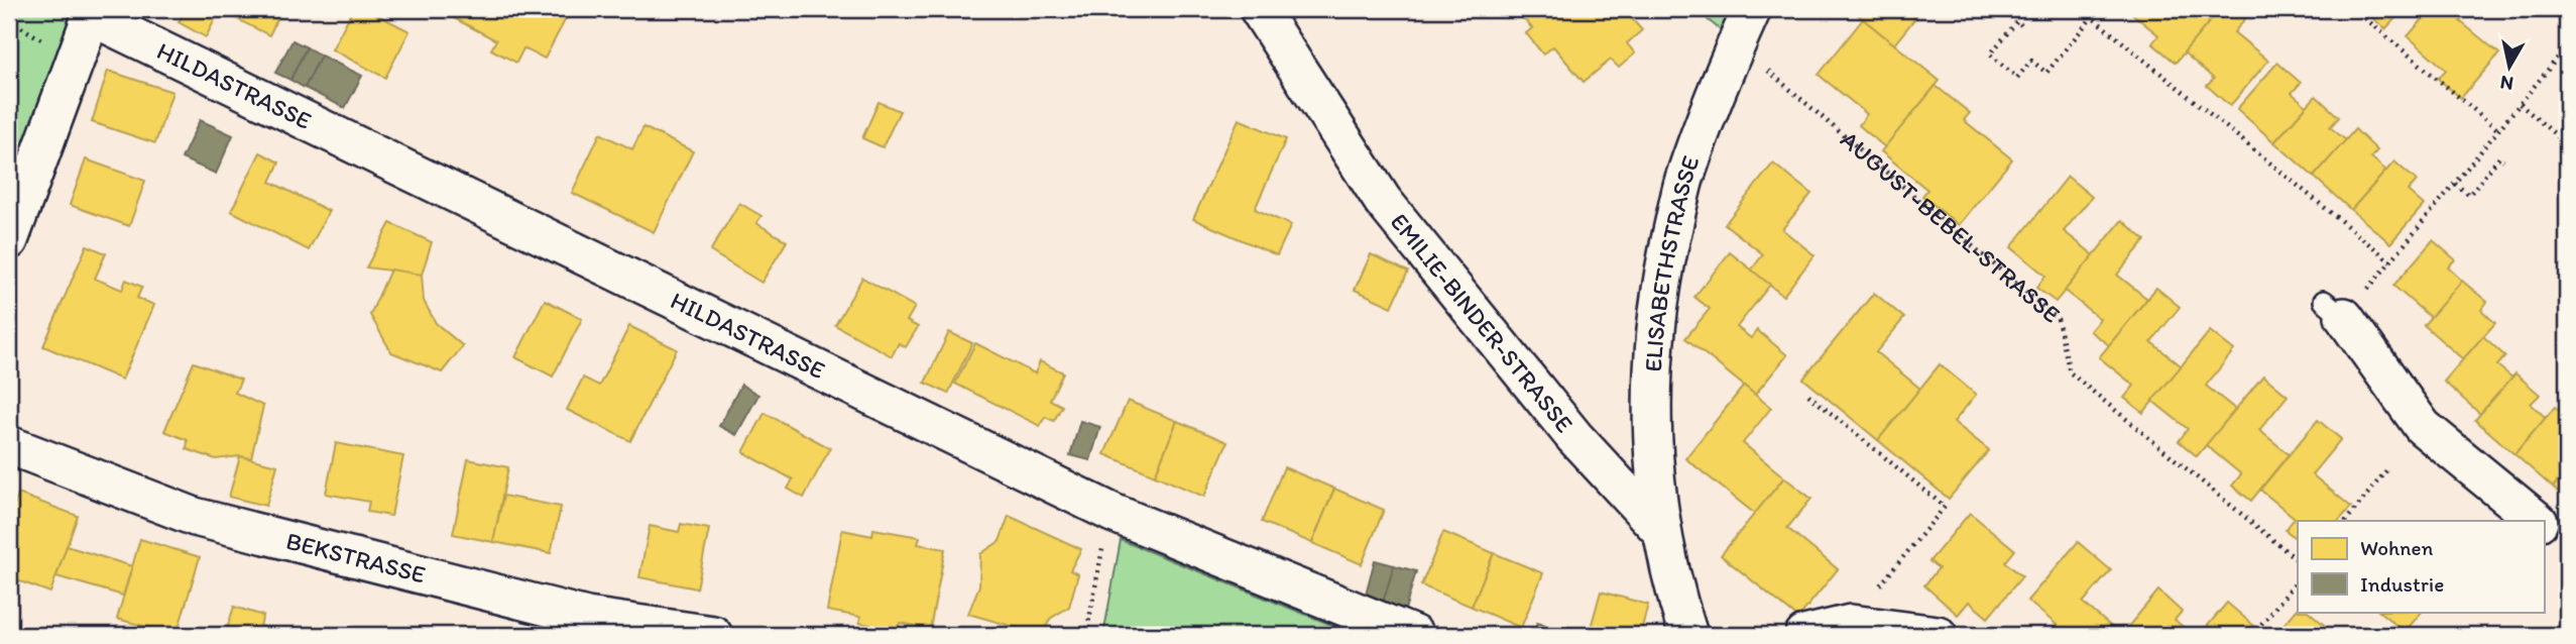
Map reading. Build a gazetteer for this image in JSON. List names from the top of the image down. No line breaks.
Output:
{"streets":{"street":["HILDASTRASSE","ELISABETHSTRASSE","EMILIE-BINDER-STRASSE","BEKSTRASSE"],"path":["AUGUST-BEBEL-STRASSE"]},"crossings":[["AUGUST-BEBEL-STRASSE","ELISABETHSTRASSE"],["ELISABETHSTRASSE","EMILIE-BINDER-STRASSE"]],"legend":["Wohnen","Industrie"],"north":"bottom"}
